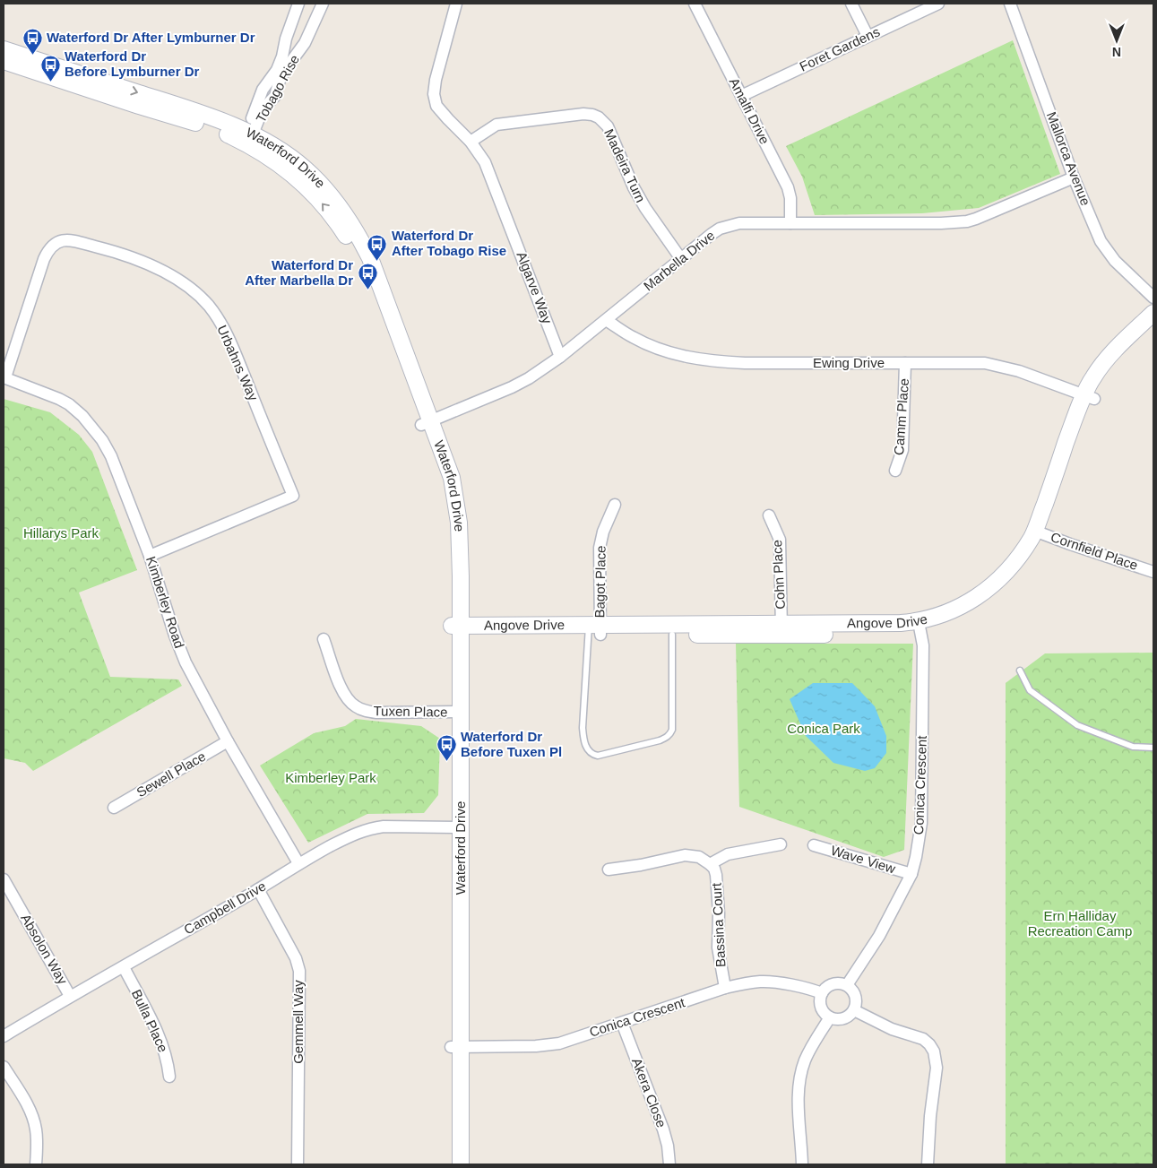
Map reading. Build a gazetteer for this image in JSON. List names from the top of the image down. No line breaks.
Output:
{"streets":{"street":["Foret Gardens","Tobago Rise","Amalfi Drive","Mallorca Avenue","Waterford Drive","Madeira Turn","Marbella Drive","Algarve Way","Urbahns Way","Ewing Drive","Camm Place","Cornfield Place","Cohn Place","Bagot Place","Kimberley Road","Angove Drive","Tuxen Place","Sewell Place","Conica Crescent","Wave View","Campbell Drive","Bassina Court","Absolon Way","Bulla Place","Gemmell Way","Akera Close"]},"crossings":[["Foret Gardens","Amalfi Drive"],["Tobago Rise","Waterford Drive"],["Amalfi Drive","Marbella Drive"],["Mallorca Avenue","Marbella Drive"],["Waterford Drive","Marbella Drive"],["Waterford Drive","Angove Drive"],["Waterford Drive","Tuxen Place"],["Waterford Drive","Conica Crescent"],["Waterford Drive","Campbell Drive"],["Madeira Turn","Marbella Drive"],["Madeira Turn","Algarve Way"],["Marbella Drive","Algarve Way"],["Marbella Drive","Ewing Drive"],["Urbahns Way","Kimberley Road"],["Ewing Drive","Camm Place"],["Ewing Drive","Angove Drive"],["Cornfield Place","Angove Drive"],["Cohn Place","Angove Drive"],["Bagot Place","Angove Drive"],["Kimberley Road","Sewell Place"],["Kimberley Road","Campbell Drive"],["Angove Drive","Conica Crescent"],["Conica Crescent","Wave View"],["Conica Crescent","Bassina Court"],["Conica Crescent","Akera Close"],["Campbell Drive","Absolon Way"],["Campbell Drive","Bulla Place"],["Campbell Drive","Gemmell Way"]],"parks":["Hillarys Park","Conica Park","Kimberley Park","Ern Halliday Recreation Camp"],"places":{"bus stop":["Waterford Dr After Lymburner Dr","Waterford Dr Before Lymburner Dr","Waterford Dr After Tobago Rise","Waterford Dr After Marbella Dr","Waterford Dr Before Tuxen Pl"]},"north":"bottom"}
